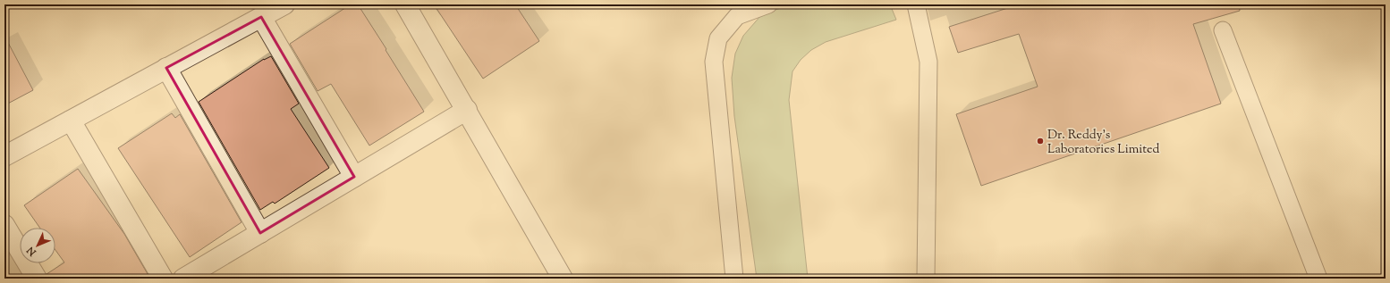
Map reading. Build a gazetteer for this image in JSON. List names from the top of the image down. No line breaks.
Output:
{"places":["Dr. Reddy's Laboratories Limited"],"north":"bottom left"}
